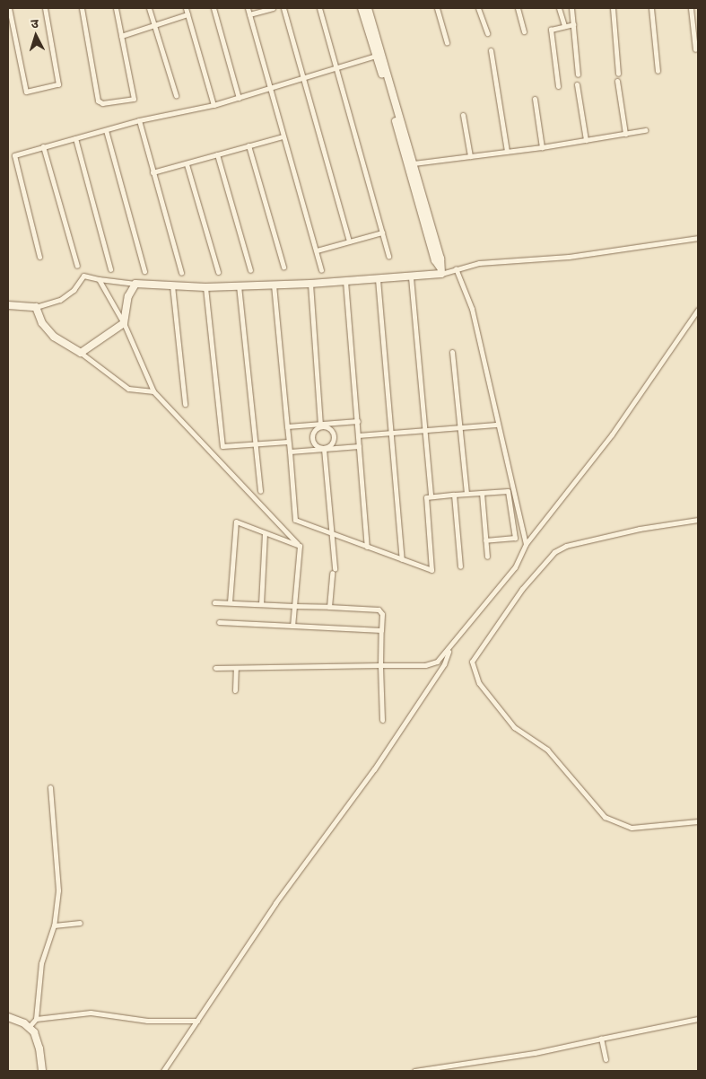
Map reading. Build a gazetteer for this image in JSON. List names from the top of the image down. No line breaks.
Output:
{"north":"top"}
